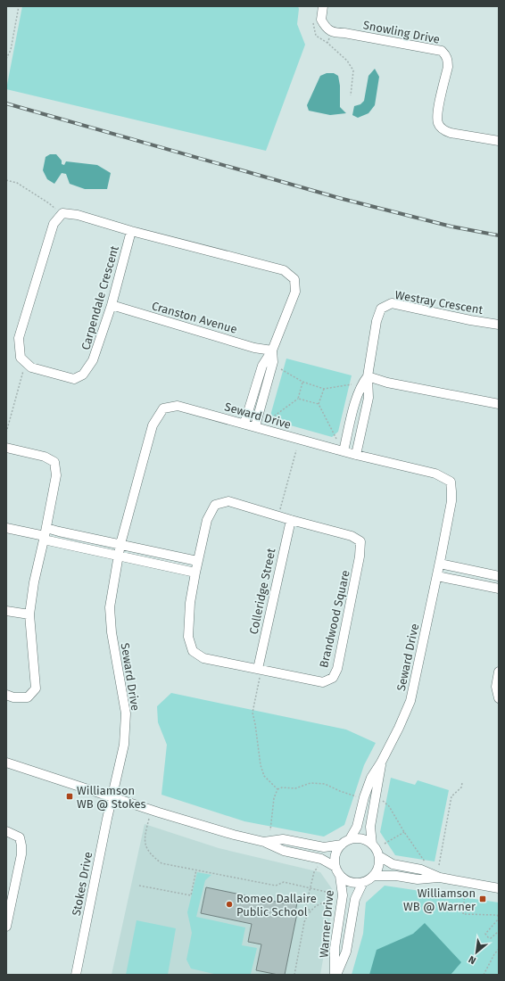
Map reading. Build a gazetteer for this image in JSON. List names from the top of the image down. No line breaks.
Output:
{"streets":{"street":["Snowling Drive","Carpendale Crescent","Westray Crescent","Cranston Avenue","Seward Drive","Colleridge Street","Brandwood Square","Stokes Drive","Warner Drive"]},"crossings":[["Carpendale Crescent","Cranston Avenue"],["Westray Crescent","Seward Drive"],["Seward Drive","Stokes Drive"],["Seward Drive","Warner Drive"],["Colleridge Street","Brandwood Square"]],"places":{"transit":["Williamson WB @ Stokes","Williamson WB @ Warner"],"other":["Romeo Dallaire Public School"]},"north":"bottom left"}
